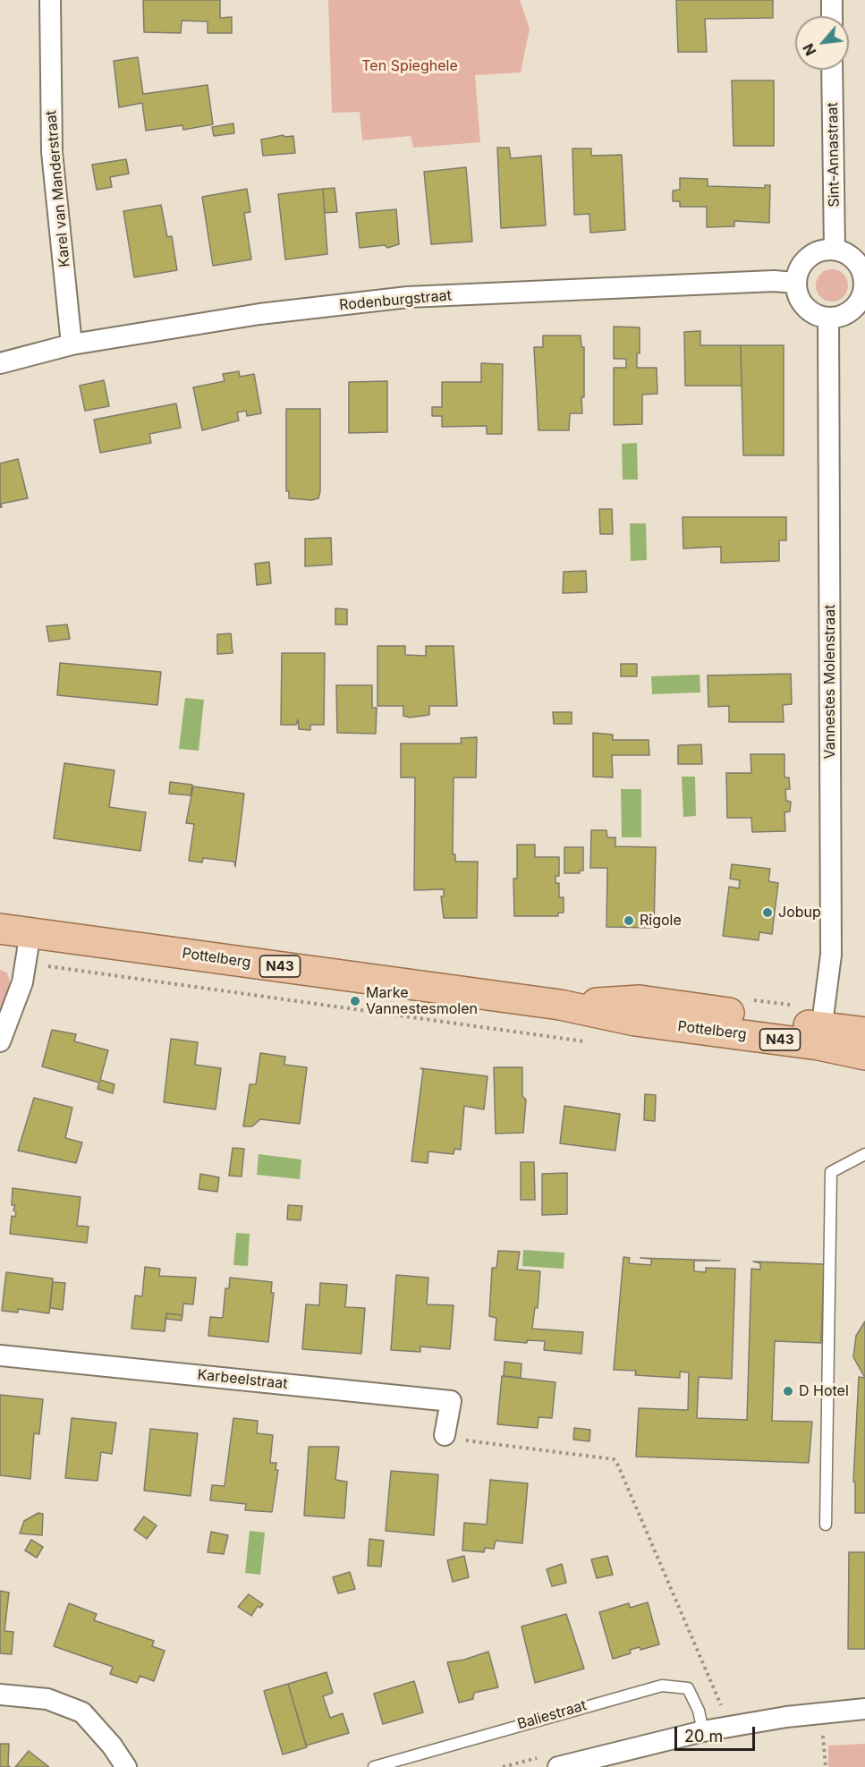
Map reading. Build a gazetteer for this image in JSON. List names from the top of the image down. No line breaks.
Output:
{"streets":{"main road":["Pottelberg","N43"],"street":["Sint-Annastraat","Karel van Manderstraat","Rodenburgstraat","Vannestes Molenstraat","Karbeelstraat"],"lane":["Baliestraat"]},"crossings":[["Sint-Annastraat","Rodenburgstraat"],["Sint-Annastraat","Vannestes Molenstraat"],["Karel van Manderstraat","Rodenburgstraat"],["Rodenburgstraat","Vannestes Molenstraat"],["Vannestes Molenstraat","Pottelberg"]],"parks":["Ten Spieghele"],"places":["Jobup","Rigole","Marke Vannestesmolen","D Hotel"],"scale_bar":"20 m","north":"bottom left"}
